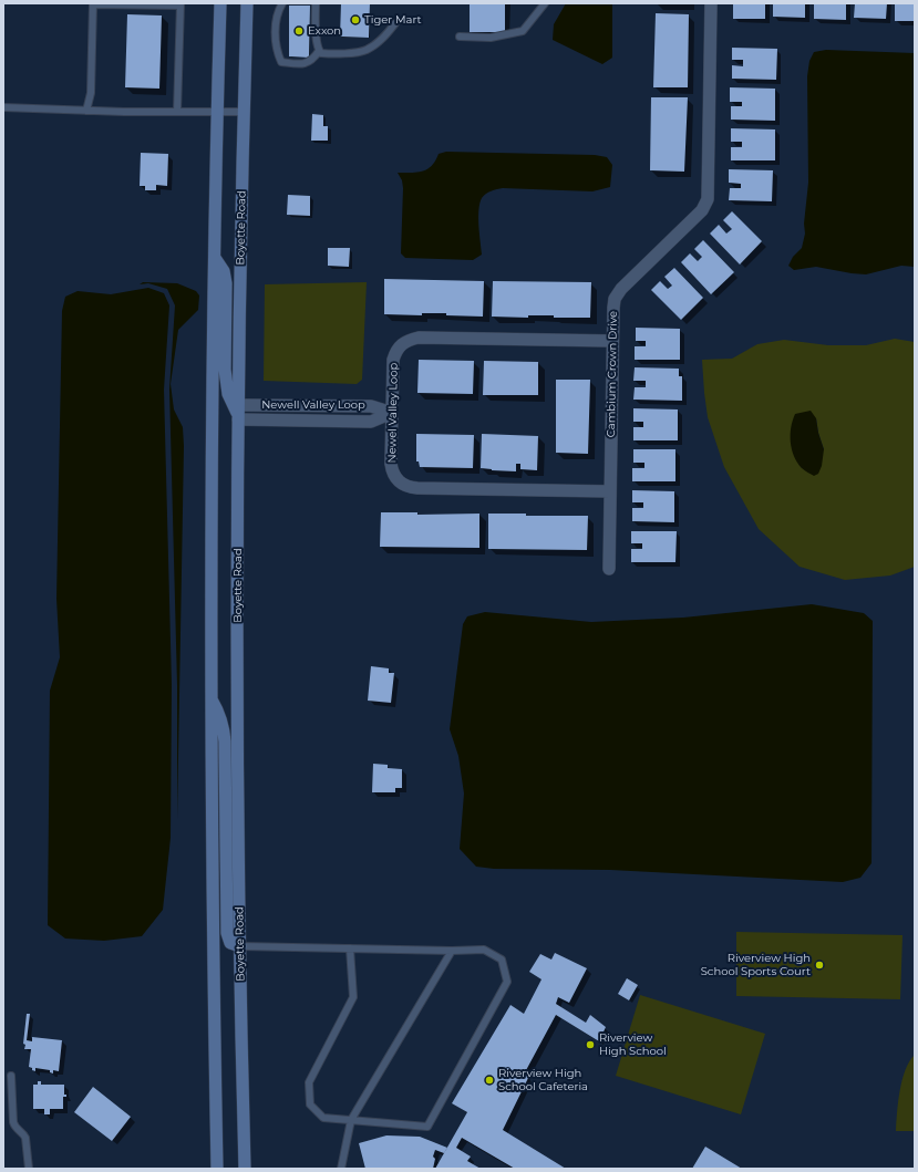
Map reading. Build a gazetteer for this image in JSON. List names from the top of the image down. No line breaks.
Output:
{"streets":{"main road":["Boyette Road"],"street":["Cambium Crown Drive","Newell Valley Loop","Newel Valley Loop"]},"crossings":[["Boyette Road","Newell Valley Loop"],["Cambium Crown Drive","Newel Valley Loop"],["Newell Valley Loop","Newel Valley Loop"]],"places":["Tiger Mart","Exxon","Riverview High School Sports Court","Riverview High School","Riverview High School Cafeteria"]}
